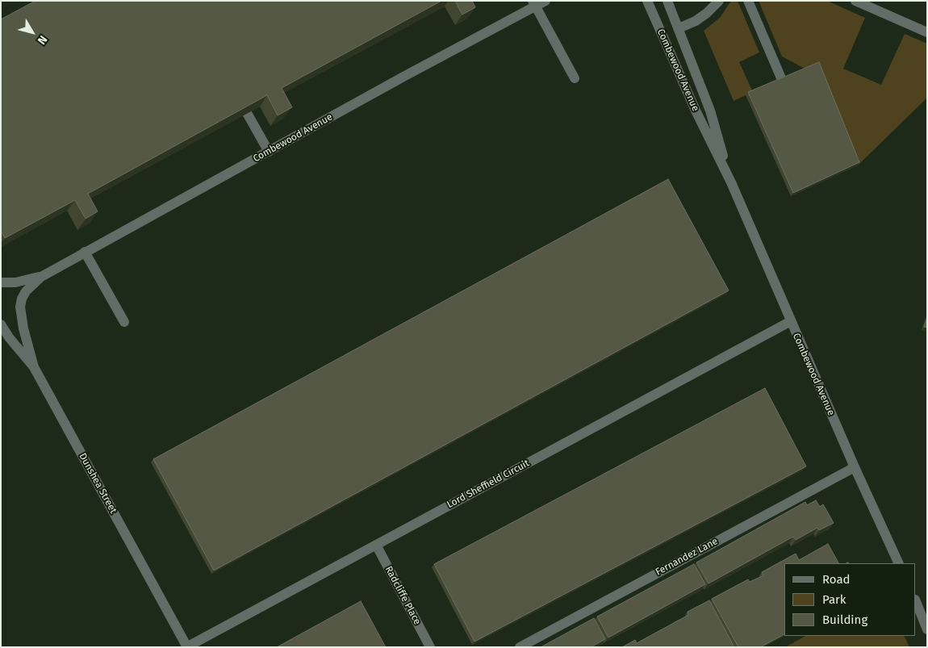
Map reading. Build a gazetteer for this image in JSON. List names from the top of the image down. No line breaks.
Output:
{"streets":{"street":["Combewood Avenue","Dunshea Street","Lord Sheffield Circuit","Fernandez Lane","Radcliffe Place"]},"crossings":[["Combewood Avenue","Dunshea Street"],["Combewood Avenue","Lord Sheffield Circuit"],["Combewood Avenue","Fernandez Lane"],["Dunshea Street","Lord Sheffield Circuit"],["Lord Sheffield Circuit","Radcliffe Place"]],"legend":["Road","Park","Building"],"north":"bottom right"}
